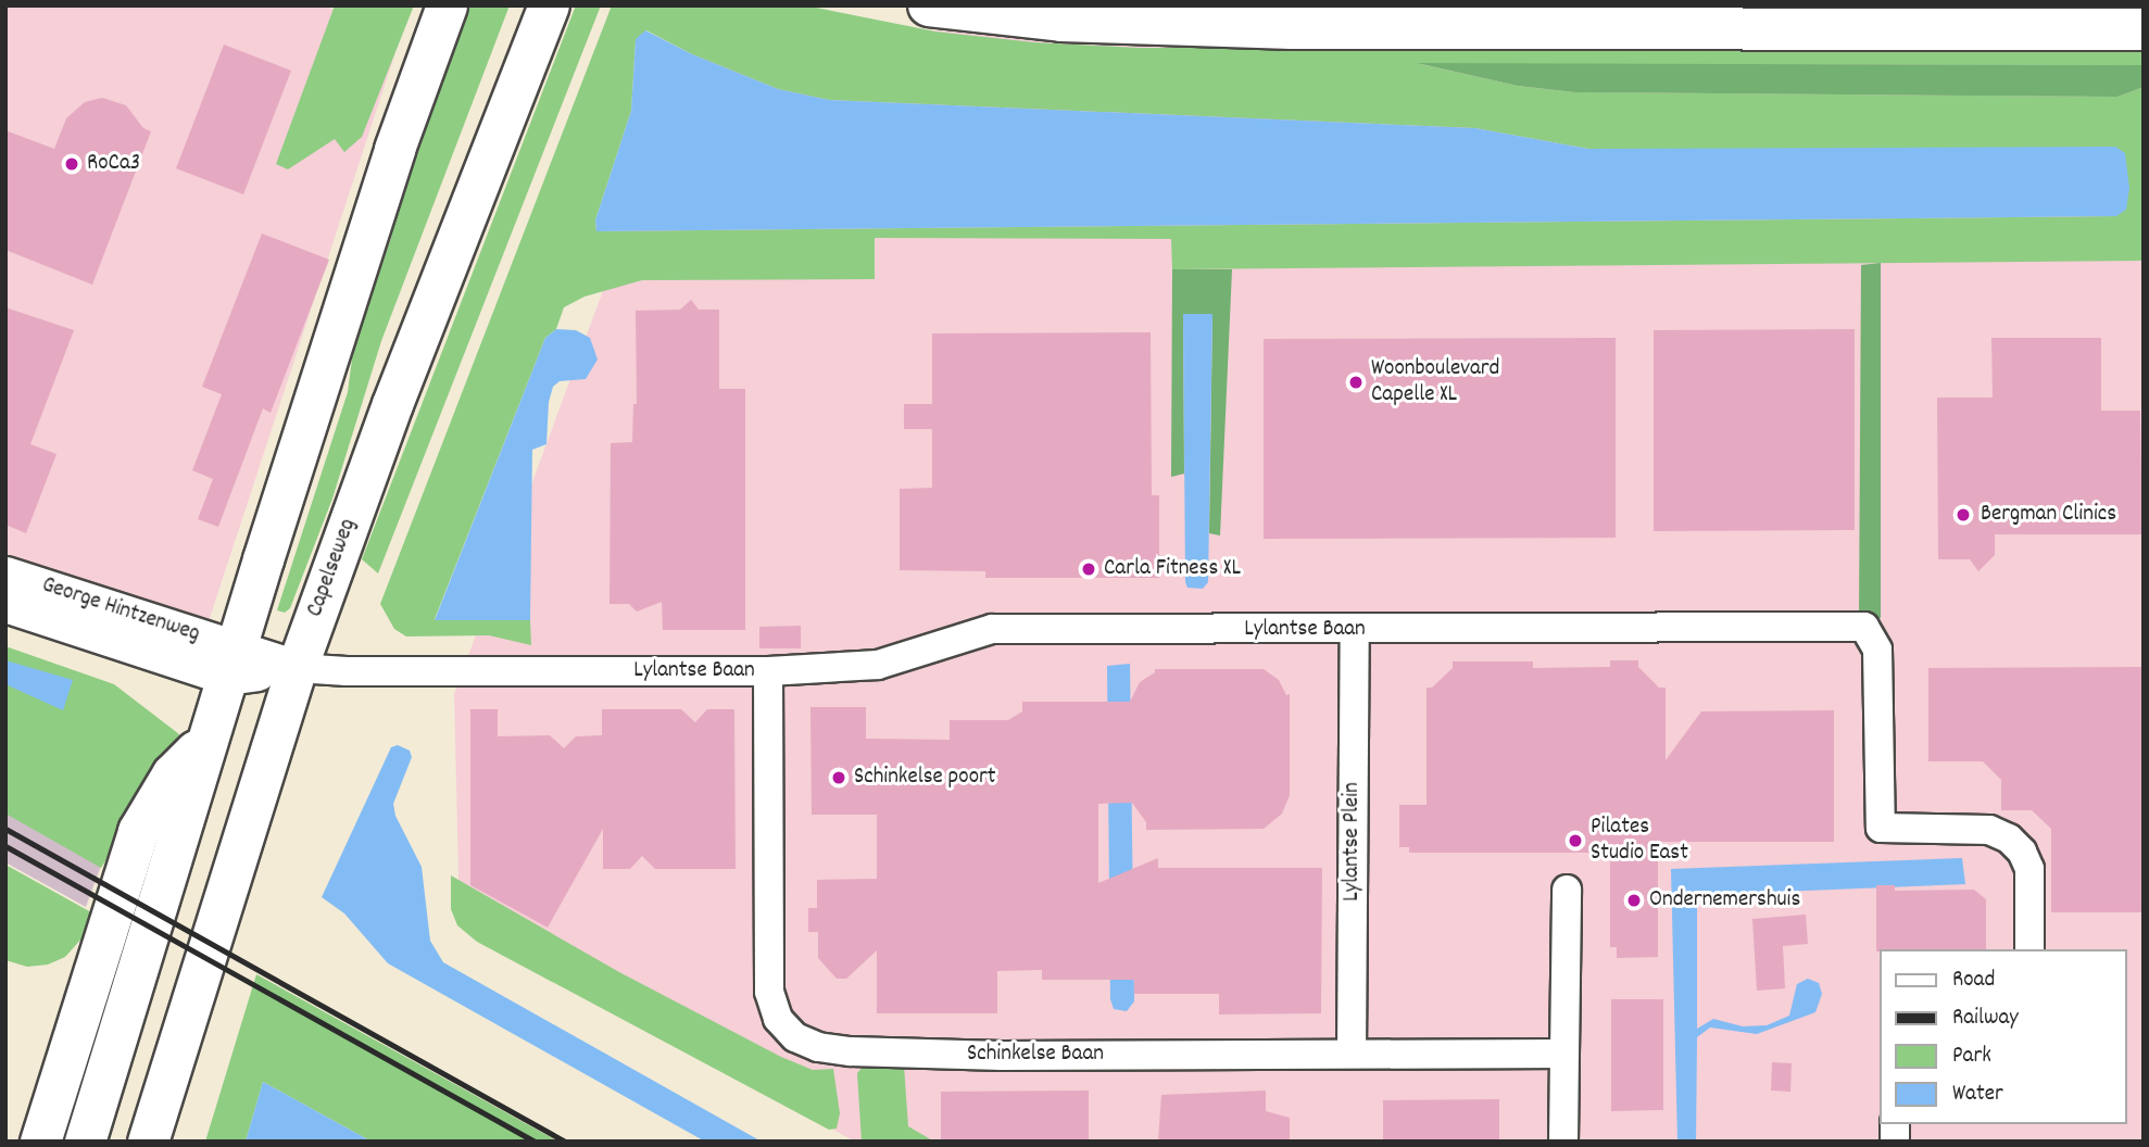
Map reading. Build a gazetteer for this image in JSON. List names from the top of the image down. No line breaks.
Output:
{"streets":{"main road":["Capelseweg"],"street":["George Hintzenweg","Lylantse Baan","Lylantse Plein","Schinkelse Baan"]},"crossings":[["Capelseweg","Lylantse Baan"],["Lylantse Baan","Lylantse Plein"],["Lylantse Baan","Schinkelse Baan"],["Lylantse Plein","Schinkelse Baan"]],"places":["RoCa3","Woonboulevard Capelle XL","Bergman Clinics","Carla Fitness XL","Schinkelse poort","Pilates Studio East","Ondernemershuis"],"legend":["Road","Railway","Park","Water"]}
